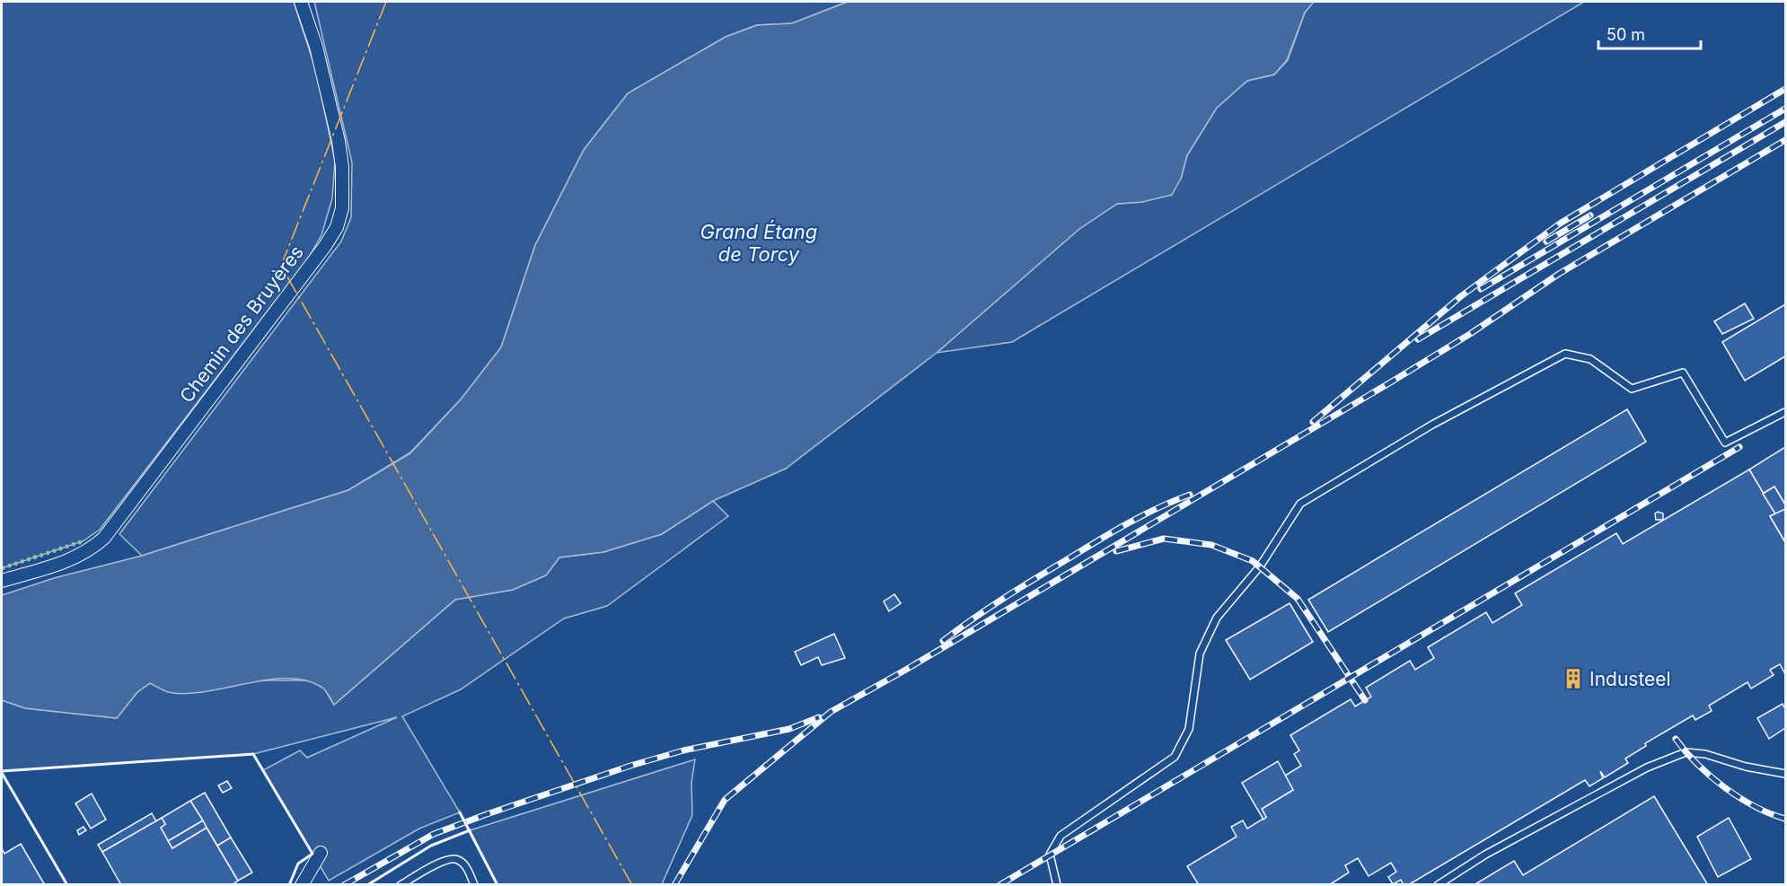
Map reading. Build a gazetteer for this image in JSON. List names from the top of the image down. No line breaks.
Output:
{"streets":{"street":["Chemin des Bruyères"]},"water":["Grand Étang de Torcy"],"places":{"building":["Industeel"]},"scale_bar":"50 m"}
